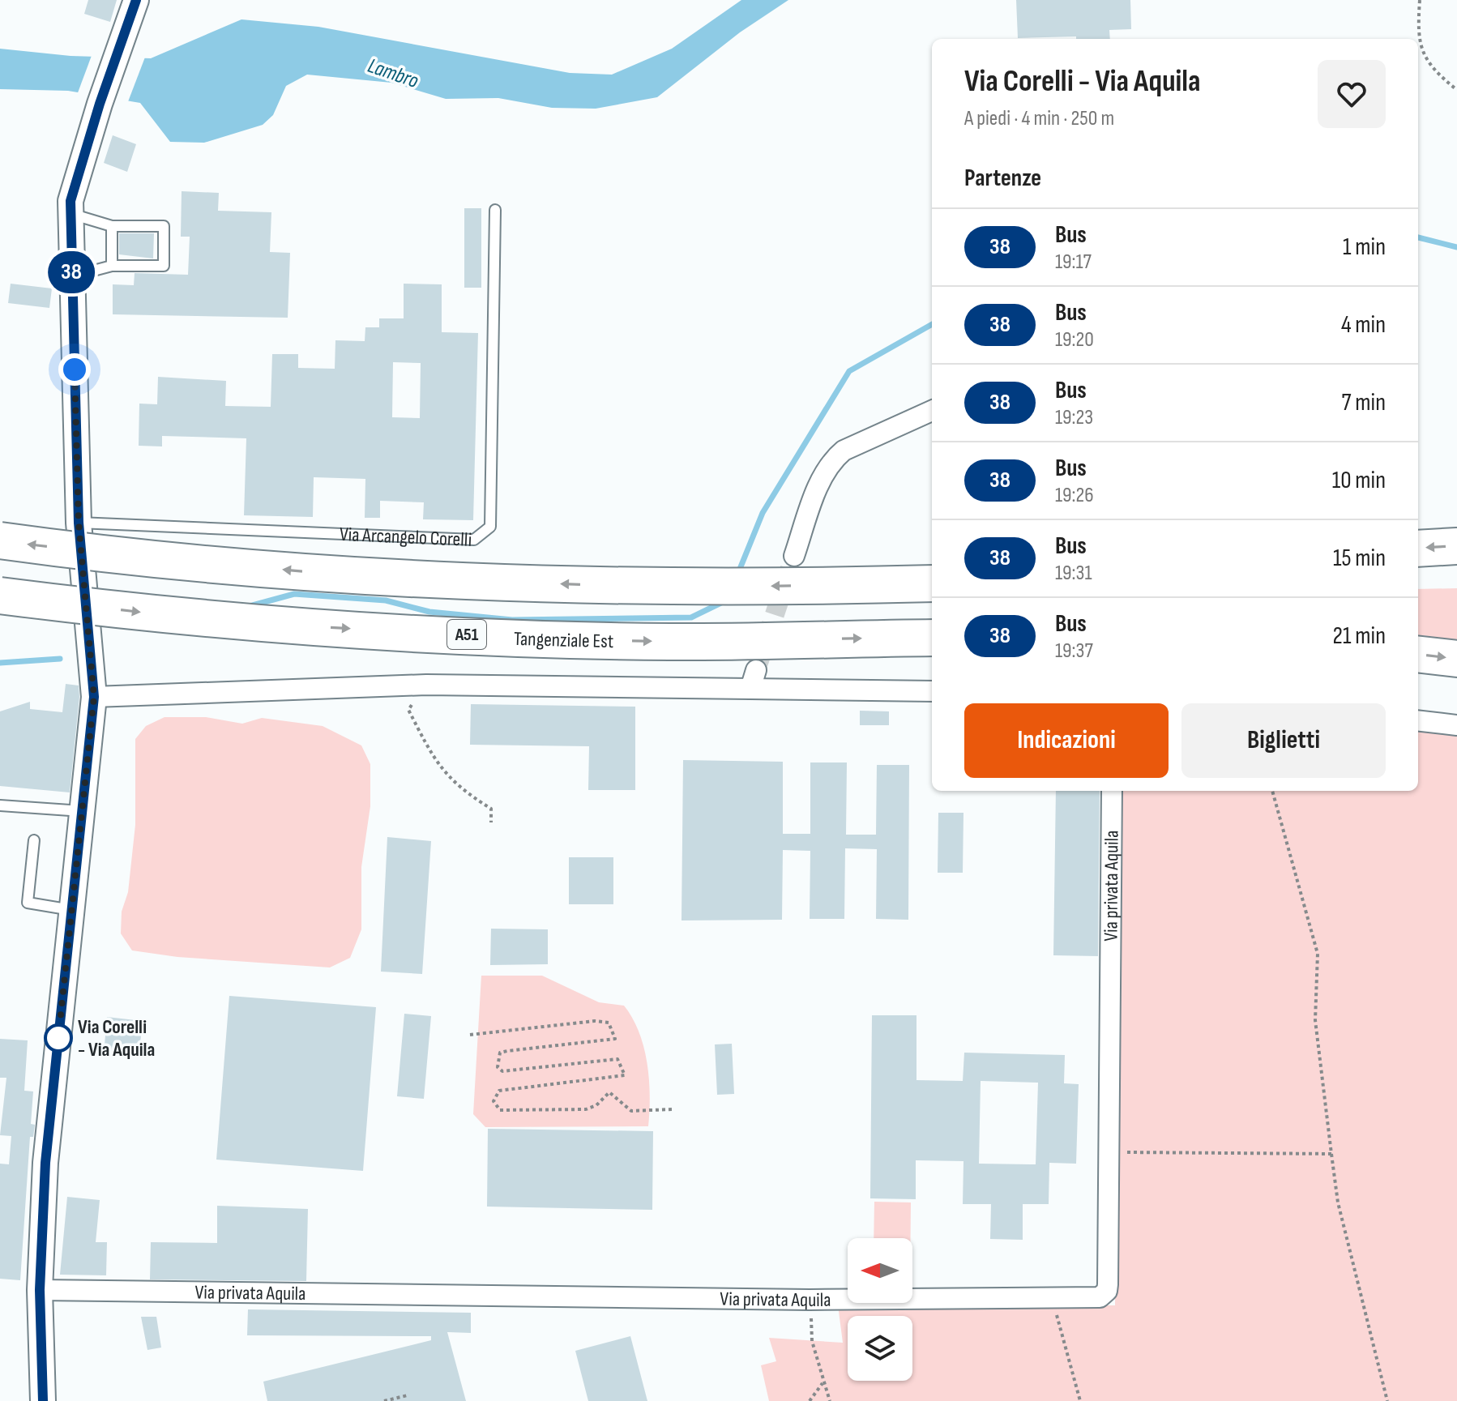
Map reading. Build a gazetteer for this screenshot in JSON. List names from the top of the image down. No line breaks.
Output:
{"streets":{"highway":["A51","Tangenziale Est"],"street":["Via privata Aquila"],"lane":["Via Arcangelo Corelli"]},"water":["Lambro"],"places":["Via Corelli - Via Aquila"],"lines":["bus line 38"],"north":"left","page":{"on_map":"38","heading":[["Via Corelli - Via Aquila","A piedi · 4 min · 250 m"],"Partenze"],"list":[{"mark":"38","name":"Bus","note":"19:17","value":"1 min"},{"mark":"38","name":"Bus","note":"19:20","value":"4 min"},{"mark":"38","name":"Bus","note":"19:23","value":"7 min"},{"mark":"38","name":"Bus","note":"19:26","value":"10 min"},{"mark":"38","name":"Bus","note":"19:31","value":"15 min"},{"mark":"38","name":"Bus","note":"19:37","value":"21 min"}],"buttons":["Indicazioni","Biglietti"]}}
